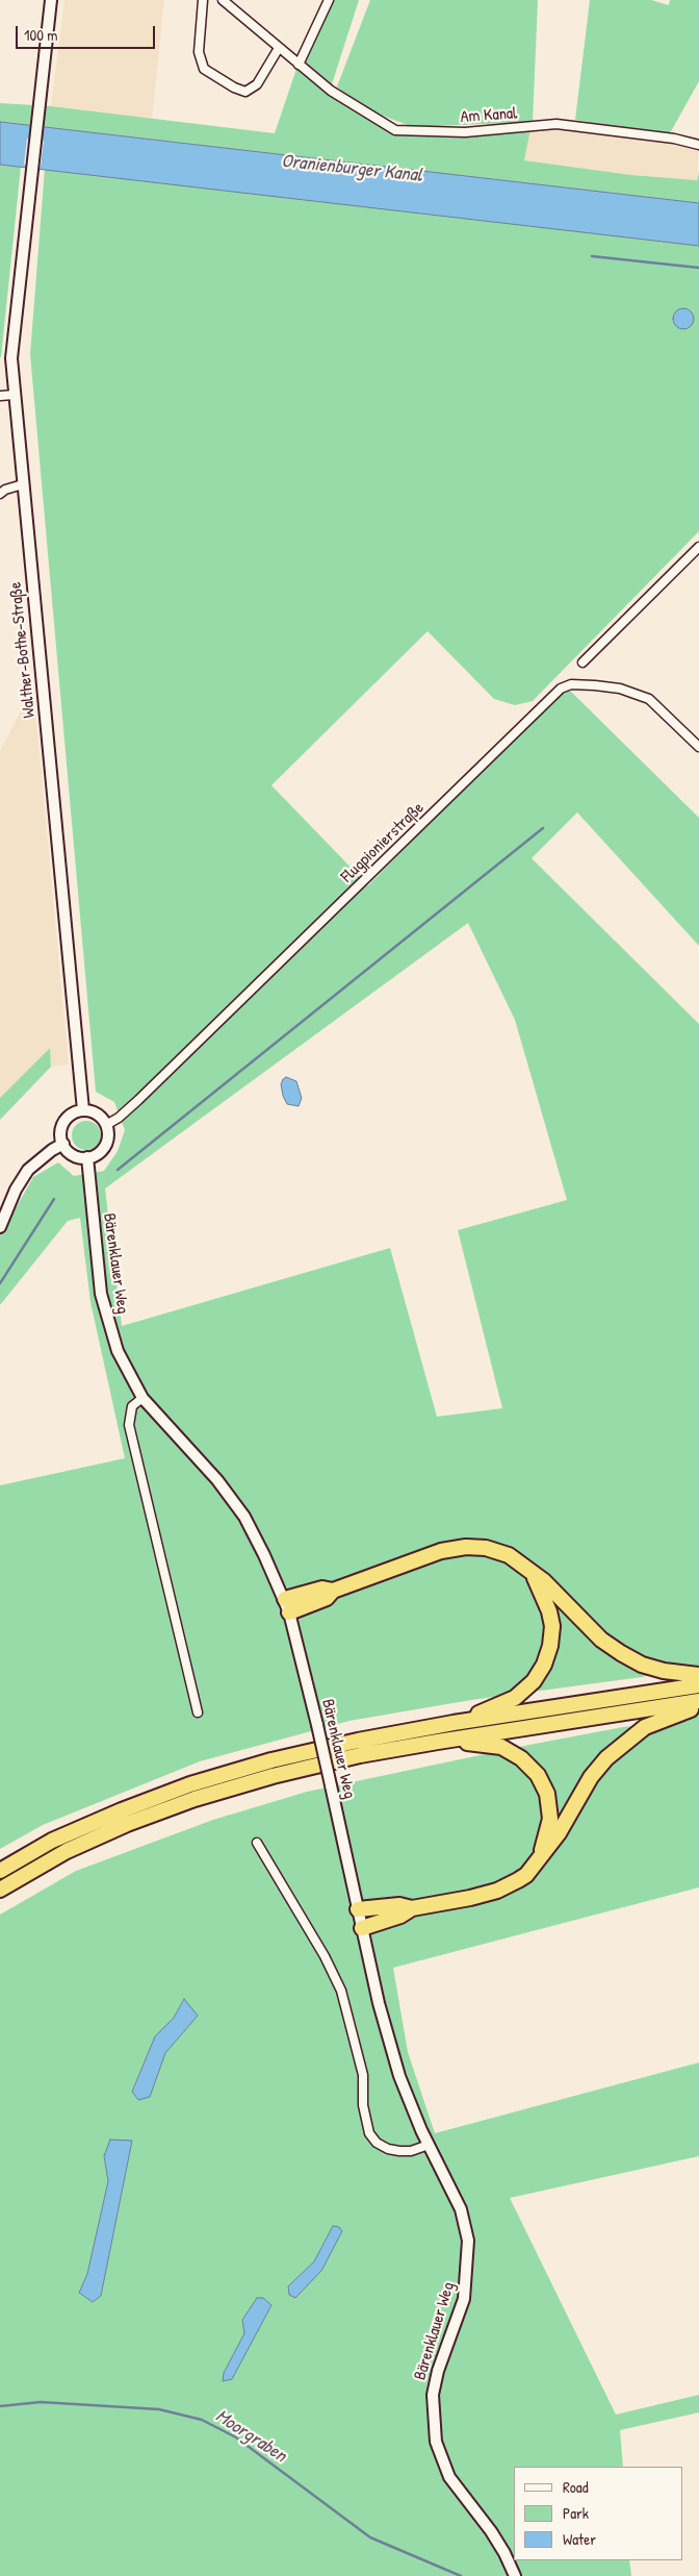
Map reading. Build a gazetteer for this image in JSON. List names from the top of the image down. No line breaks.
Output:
{"streets":{"street":["Am Kanal","Walther-Bothe-Straße","Flugpionierstraße","Bärenklauer Weg"]},"crossings":[["Walther-Bothe-Straße","Flugpionierstraße"],["Walther-Bothe-Straße","Bärenklauer Weg"],["Flugpionierstraße","Bärenklauer Weg"]],"water":["Oranienburger Kanal","Moorgraben"],"legend":["Road","Park","Water"],"scale_bar":"100 m"}
